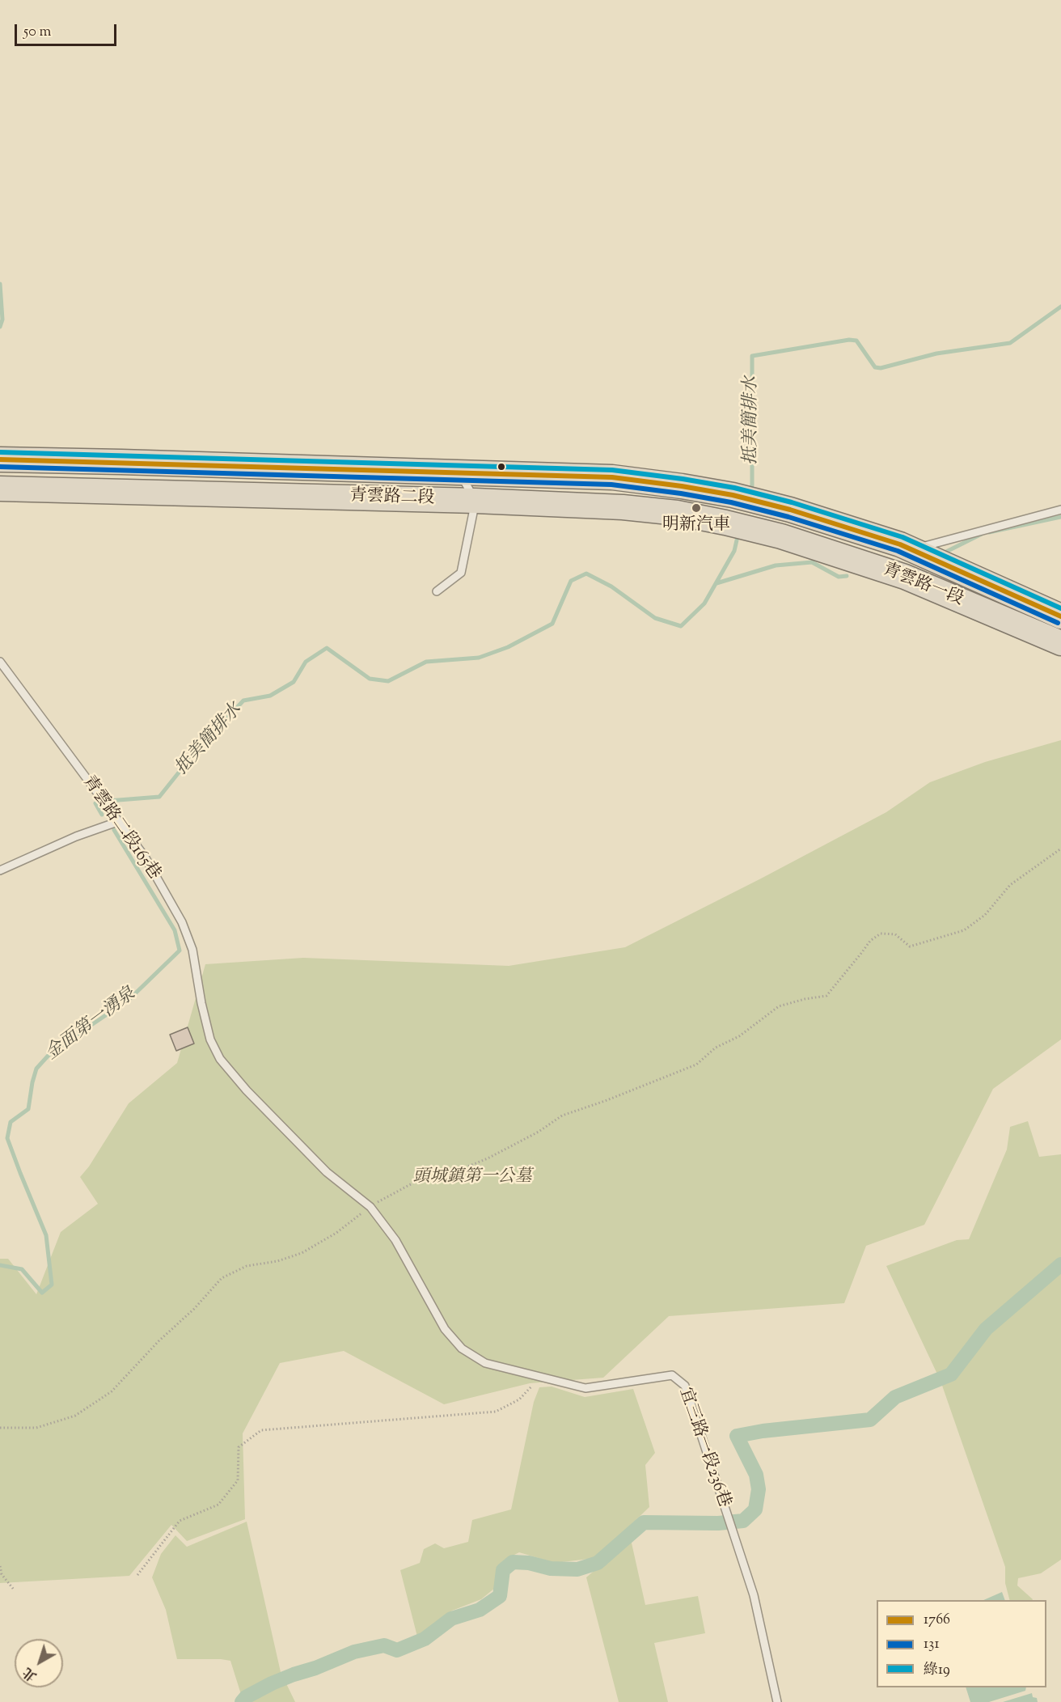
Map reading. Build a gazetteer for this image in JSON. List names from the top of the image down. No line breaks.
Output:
{"streets":{"main road":["青雲路二段","青雲路一段"],"lane":["青雲路二段165巷","宜三路一段236巷"]},"crossings":[["青雲路二段","青雲路一段"],["青雲路二段165巷","宜三路一段236巷"]],"water":["抵美簡排水","金面第一湧泉"],"parks":["頭城鎮第一公墓"],"places":["明新汽車"],"lines":["transit line 綠19","transit line 1766","transit line 131"],"legend":["1766","131","綠19"],"scale_bar":"50 m","north":"bottom left"}
